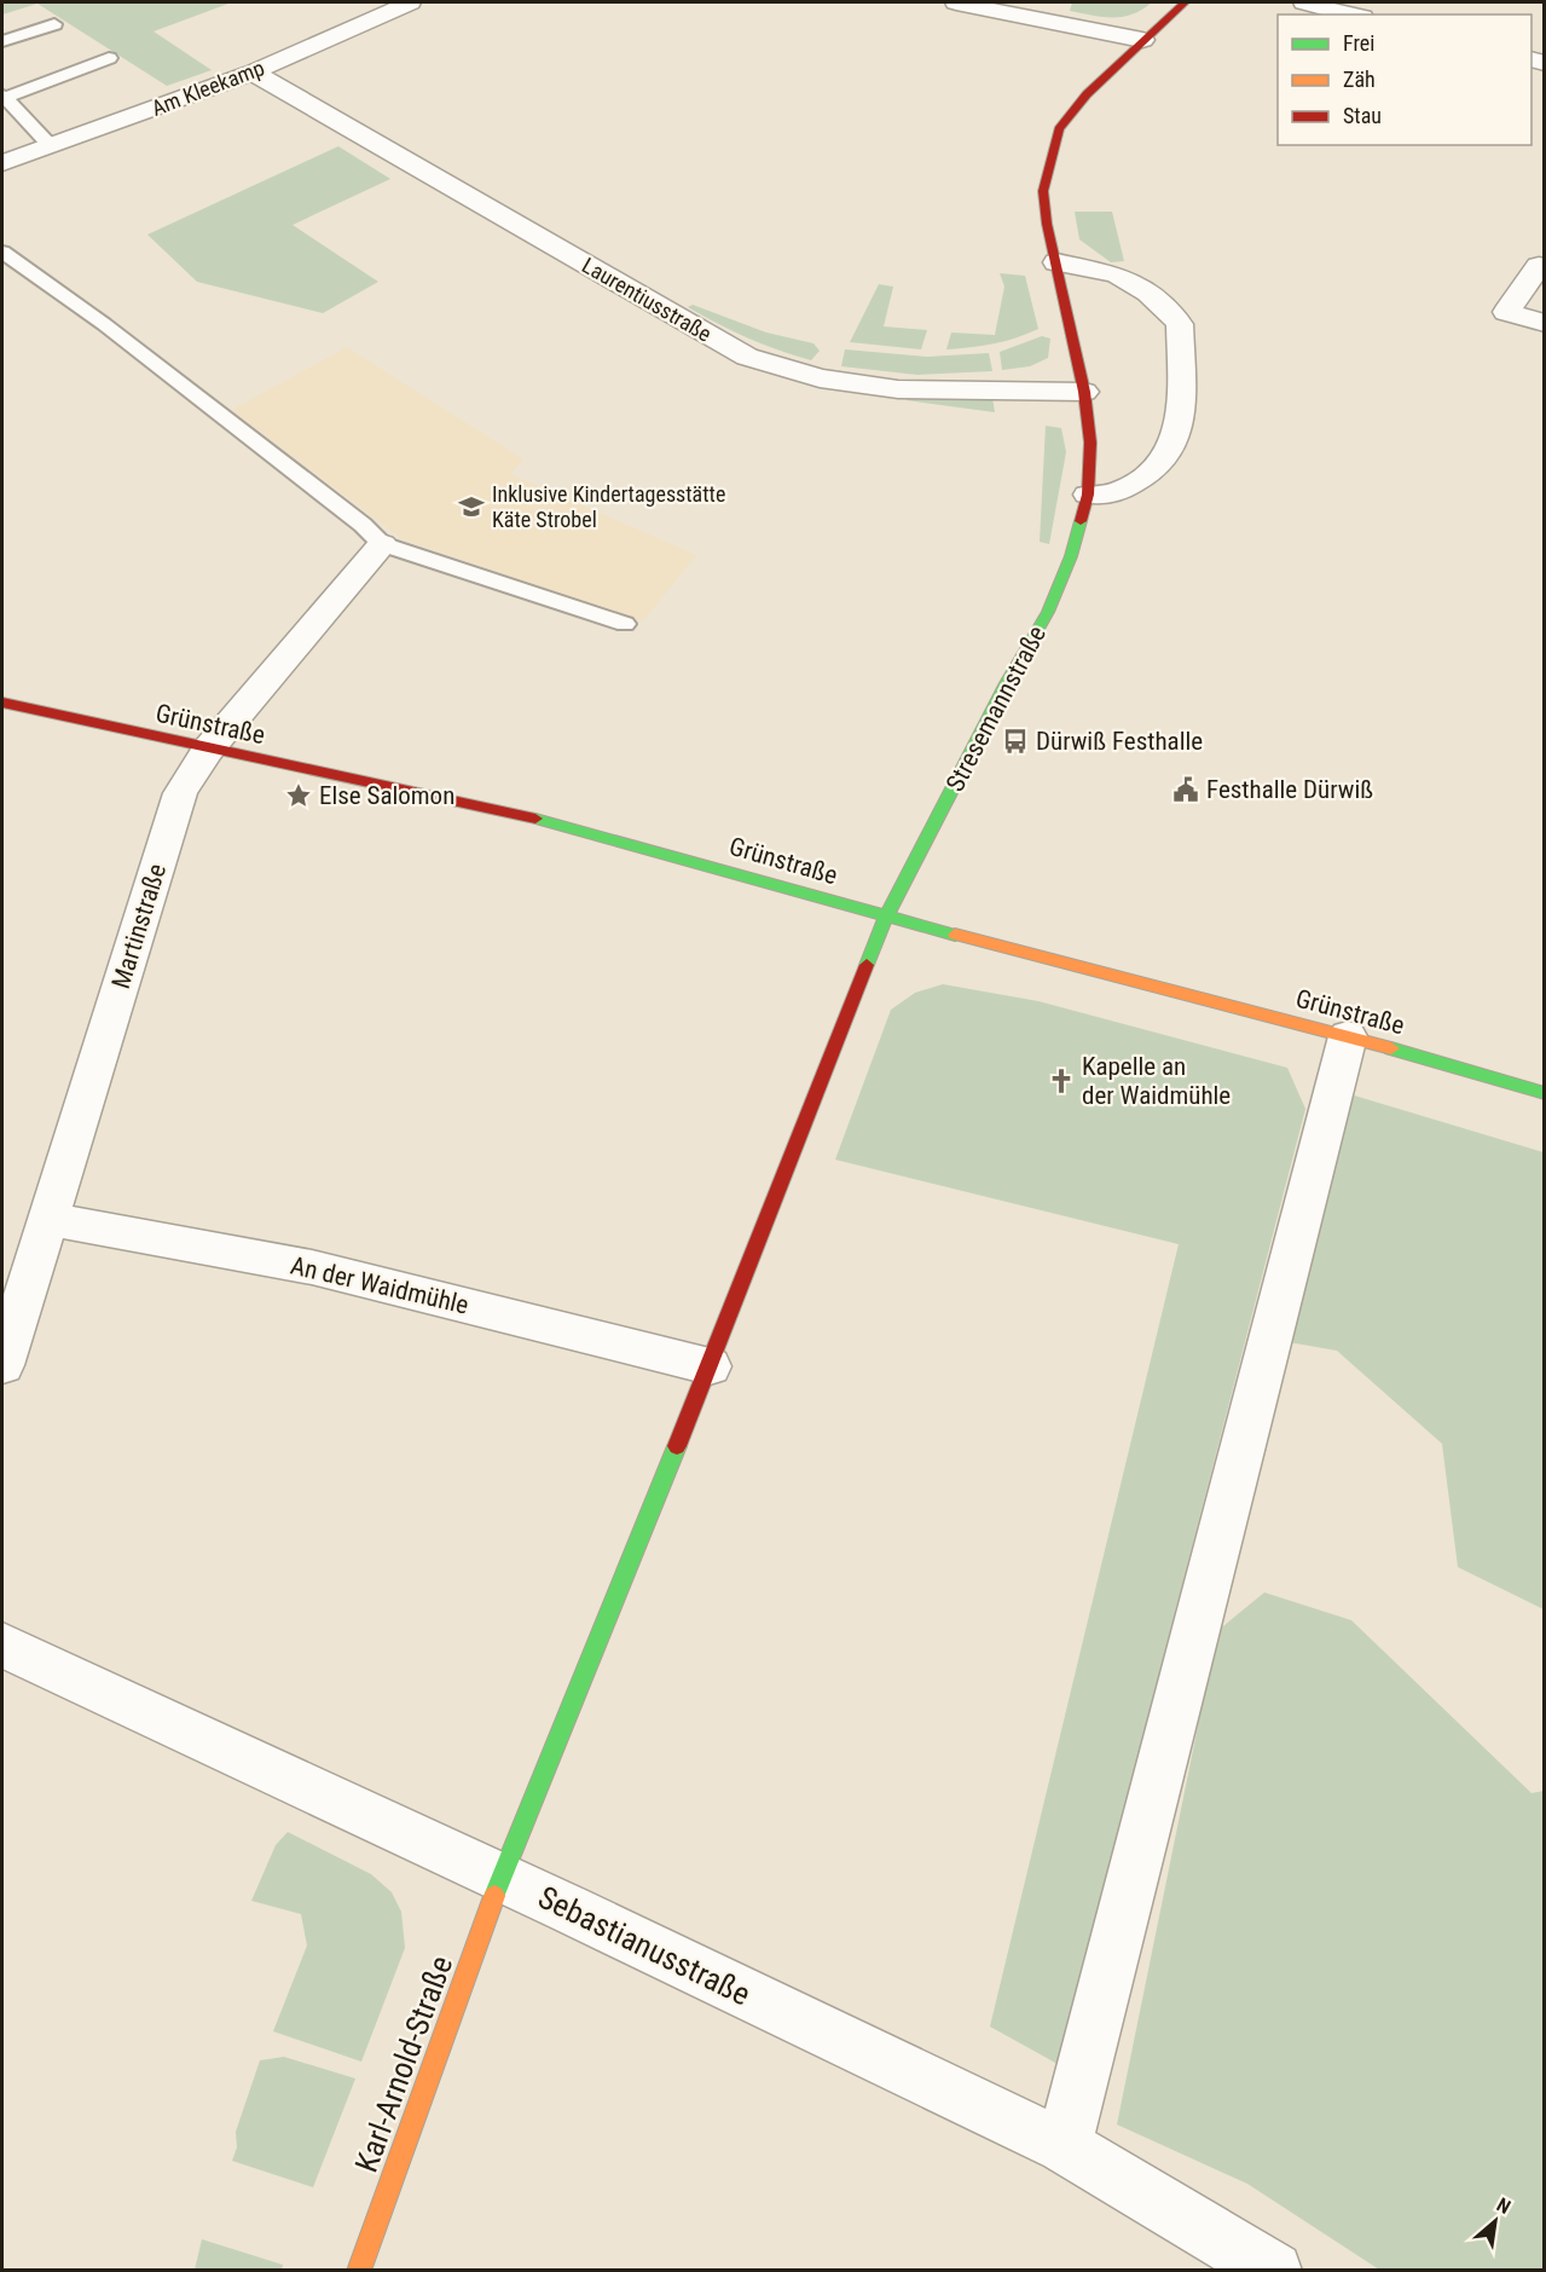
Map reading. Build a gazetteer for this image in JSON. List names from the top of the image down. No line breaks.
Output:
{"streets":{"street":["Am Kleekamp","Laurentiusstraße","Stresemannstraße","Grünstraße","Martinstraße","An der Waidmühle","Sebastianusstraße","Karl-Arnold-Straße"]},"crossings":[["Am Kleekamp","Laurentiusstraße"],["Laurentiusstraße","Stresemannstraße"],["Stresemannstraße","Grünstraße"],["Grünstraße","Martinstraße"],["Martinstraße","An der Waidmühle"],["Sebastianusstraße","Karl-Arnold-Straße"]],"places":{"school or university":["Inklusive Kindertagesstätte Käte Strobel"],"bus stop":["Dürwiß Festhalle"],"public building":["Festhalle Dürwiß"],"place":["Else Salomon"],"church":["Kapelle an der Waidmühle"]},"legend":["Frei","Zäh","Stau"],"north":"top right"}
